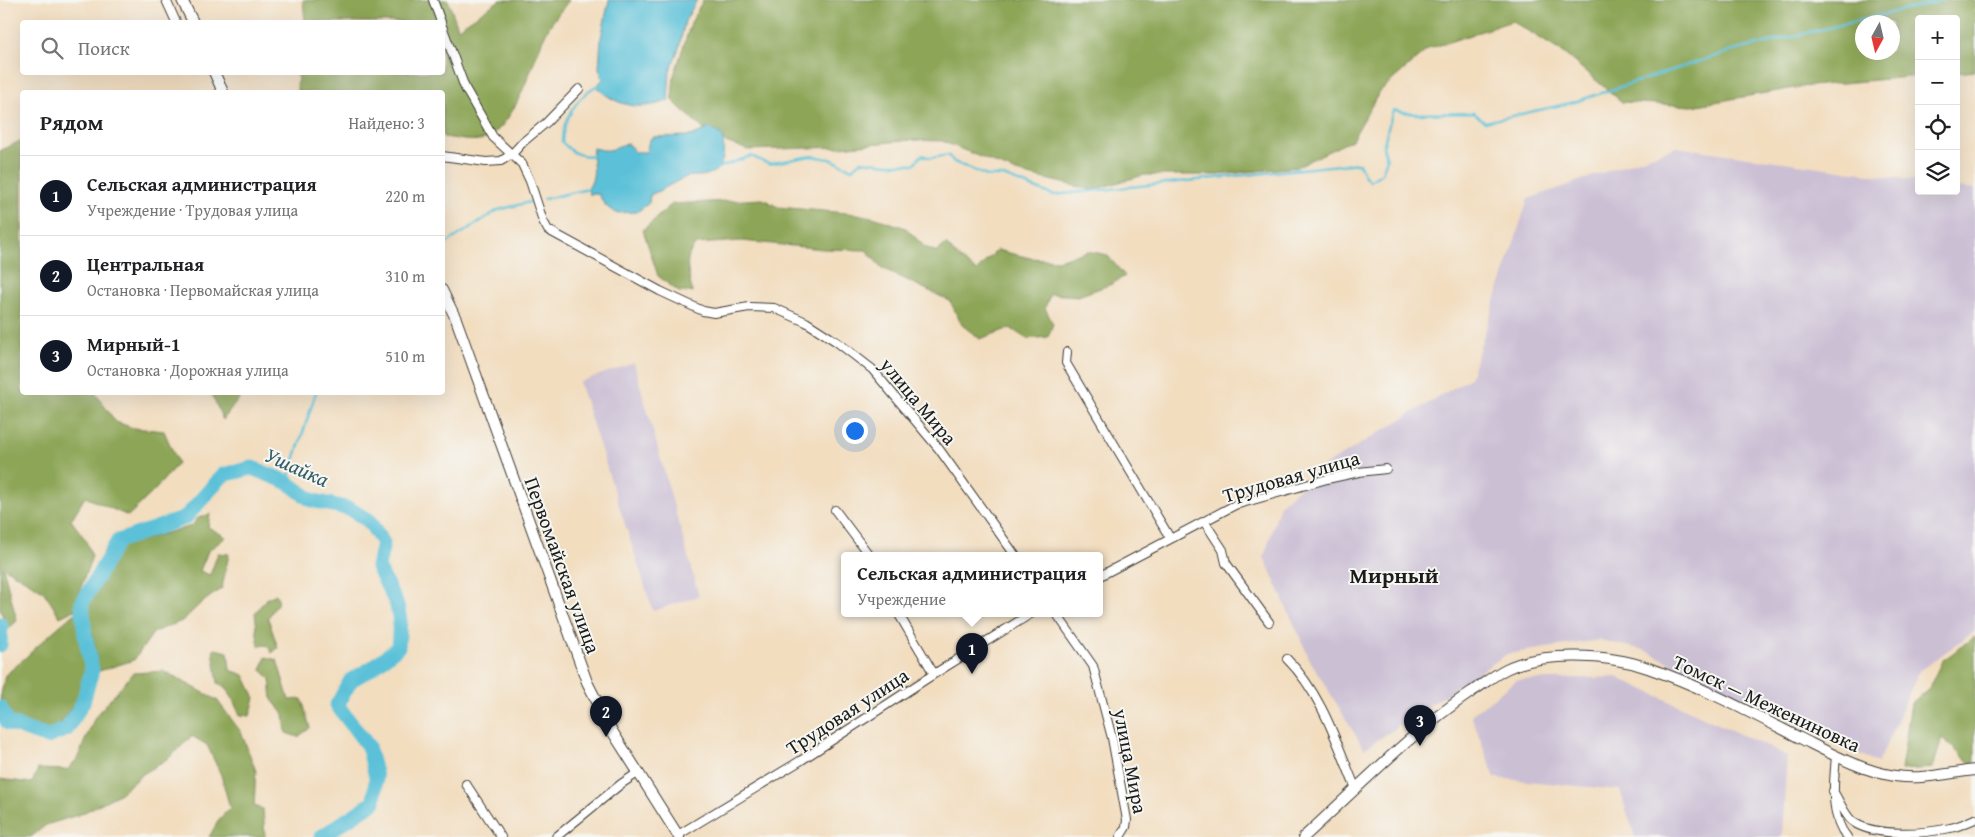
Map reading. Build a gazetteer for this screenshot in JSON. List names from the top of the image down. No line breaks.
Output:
{"streets":{"street":["улица Мира","Трудовая улица","Первомайская улица","Томск — Межениновка"]},"crossings":[["Трудовая улица","Первомайская улица"]],"districts":["Мирный"],"water":["Ушайка"],"north":"bottom","page":{"map_buttons":["+","−"],"search":"Поиск","heading":["Рядом","Найдено: 3"],"list":[{"mark":"1","name":"Сельская администрация","note":"Учреждение · Трудовая улица","value":"220 m"},{"mark":"2","name":"Центральная","note":"Остановка · Первомайская улица","value":"310 m"},{"mark":"3","name":"Мирный-1","note":"Остановка · Дорожная улица","value":"510 m"}],"popup":["Сельская администрация","Учреждение"],"pins":["1","2","3"]}}
